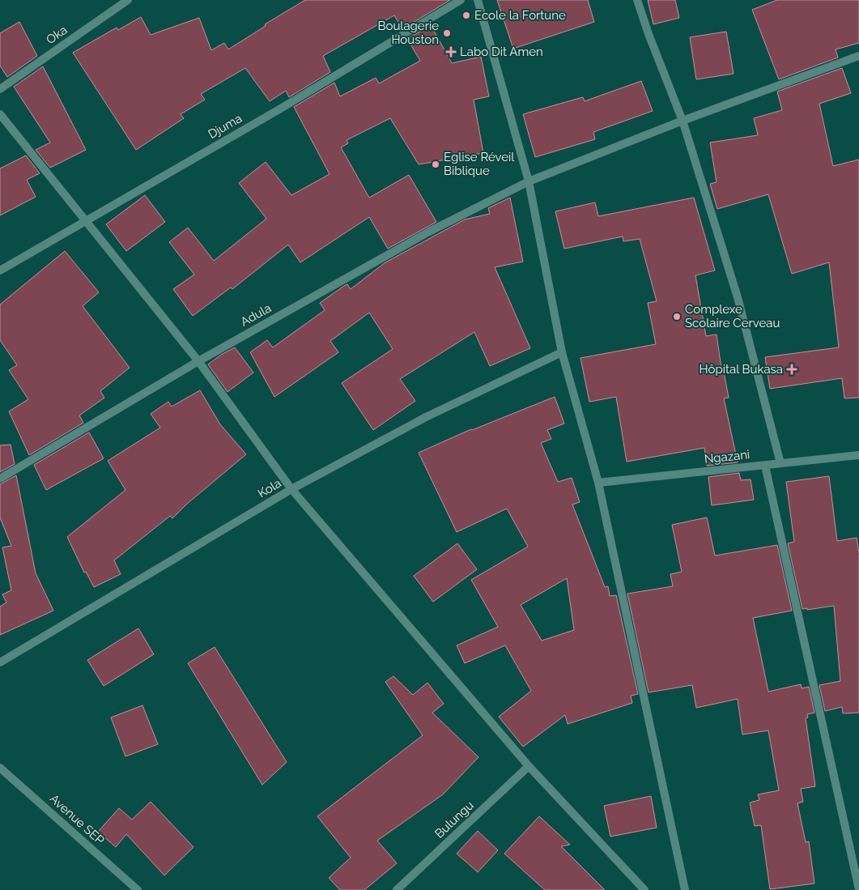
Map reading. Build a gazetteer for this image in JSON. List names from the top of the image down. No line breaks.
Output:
{"streets":{"street":["Oka","Djuma","Adula","Ngazani","Kola","Avenue SEP","Bulungu"]},"places":{"other":["Ecole la Fortune","Boulagerie Houston","Eglise Réveil Biblique","Complexe Scolaire Cerveau"],"health":["Labo Dit Amen","Hôpital Bukasa"]}}
